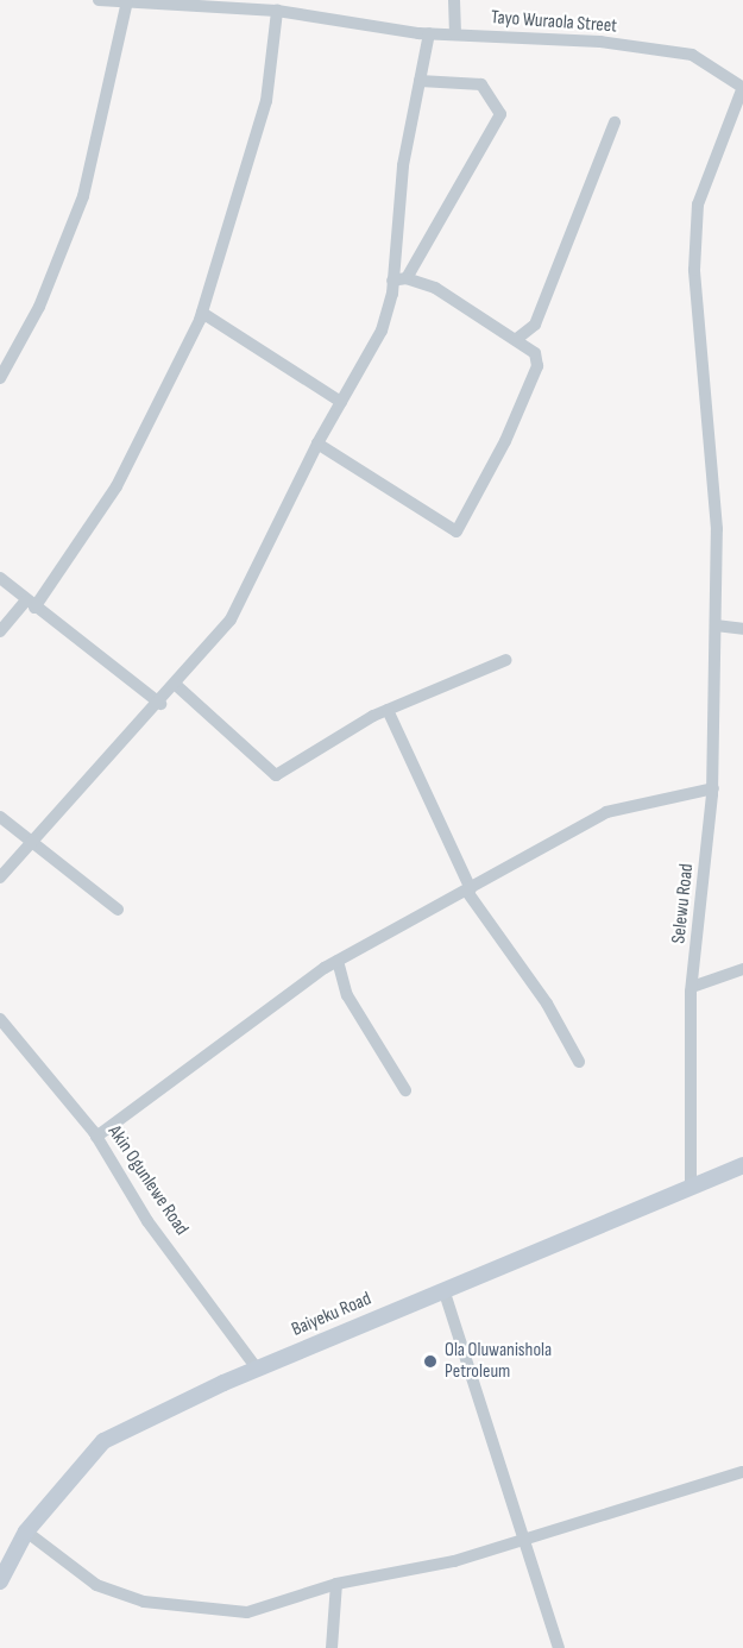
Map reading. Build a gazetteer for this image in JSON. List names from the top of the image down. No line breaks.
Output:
{"streets":{"main road":["Baiyeku Road"],"street":["Tayo Wuraola Street","Selewu Road","Akin Ogunlewe Road"]},"crossings":[["Tayo Wuraola Street","Selewu Road"],["Selewu Road","Baiyeku Road"],["Akin Ogunlewe Road","Baiyeku Road"]],"places":["Ola Oluwanishola Petroleum"]}
